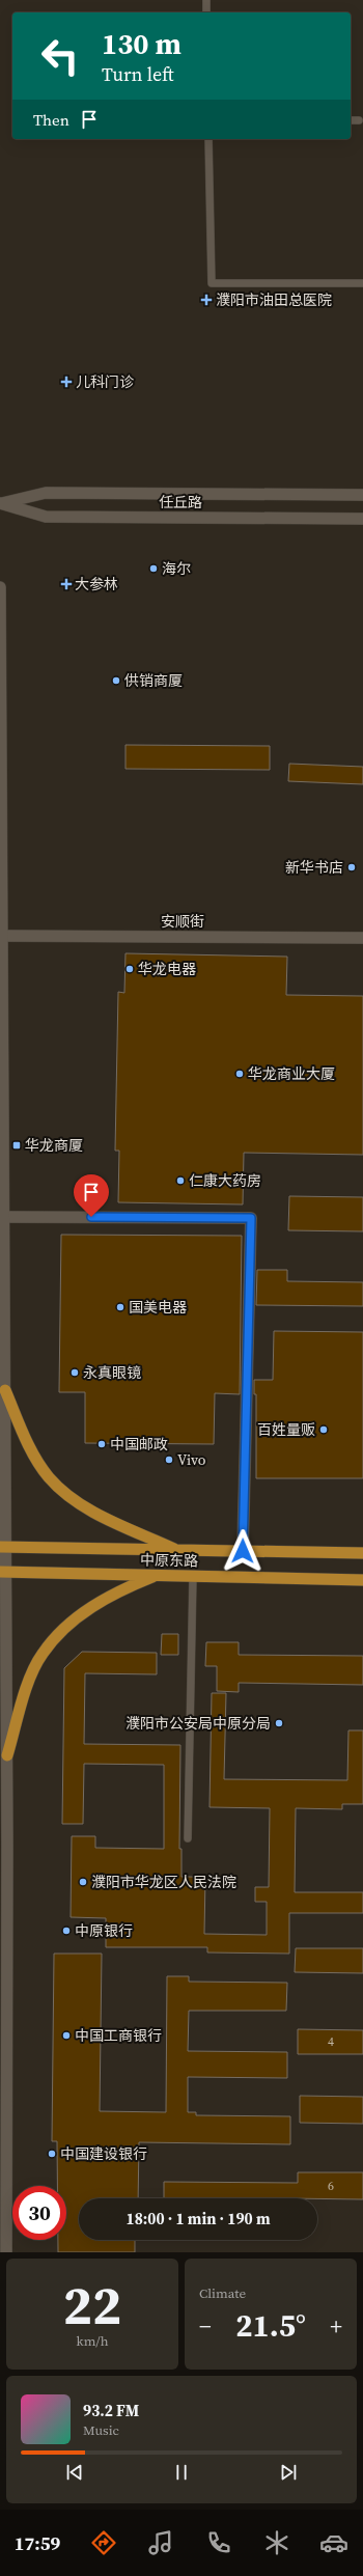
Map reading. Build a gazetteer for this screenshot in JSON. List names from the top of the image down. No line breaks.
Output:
{"streets":{"main road":["任丘路","安顺街","中原东路"]},"places":{"health":["濮阳市油田总医院","儿科门诊","大参林"],"other":["海尔","供销商厦","新华书店","华龙电器","华龙商业大厦","仁康大药房","国美电器","永真眼镜","百姓量贩","中国邮政","Vivo","濮阳市公安局中原分局","濮阳市华龙区人民法院","中原银行","中国工商银行","中国建设银行"],"transit":["华龙商厦"]},"house_numbers":["4","6"],"page":{"turn":["130 m","Turn left"],"then":"Then","limit":"30","trip":"18:00 · 1 min · 190 m","tile":[["22","km/h"],"Climate"],"heat":["−","21.5°","+"],"song":["93.2 FM","Music"],"tabs":"17:59"}}
